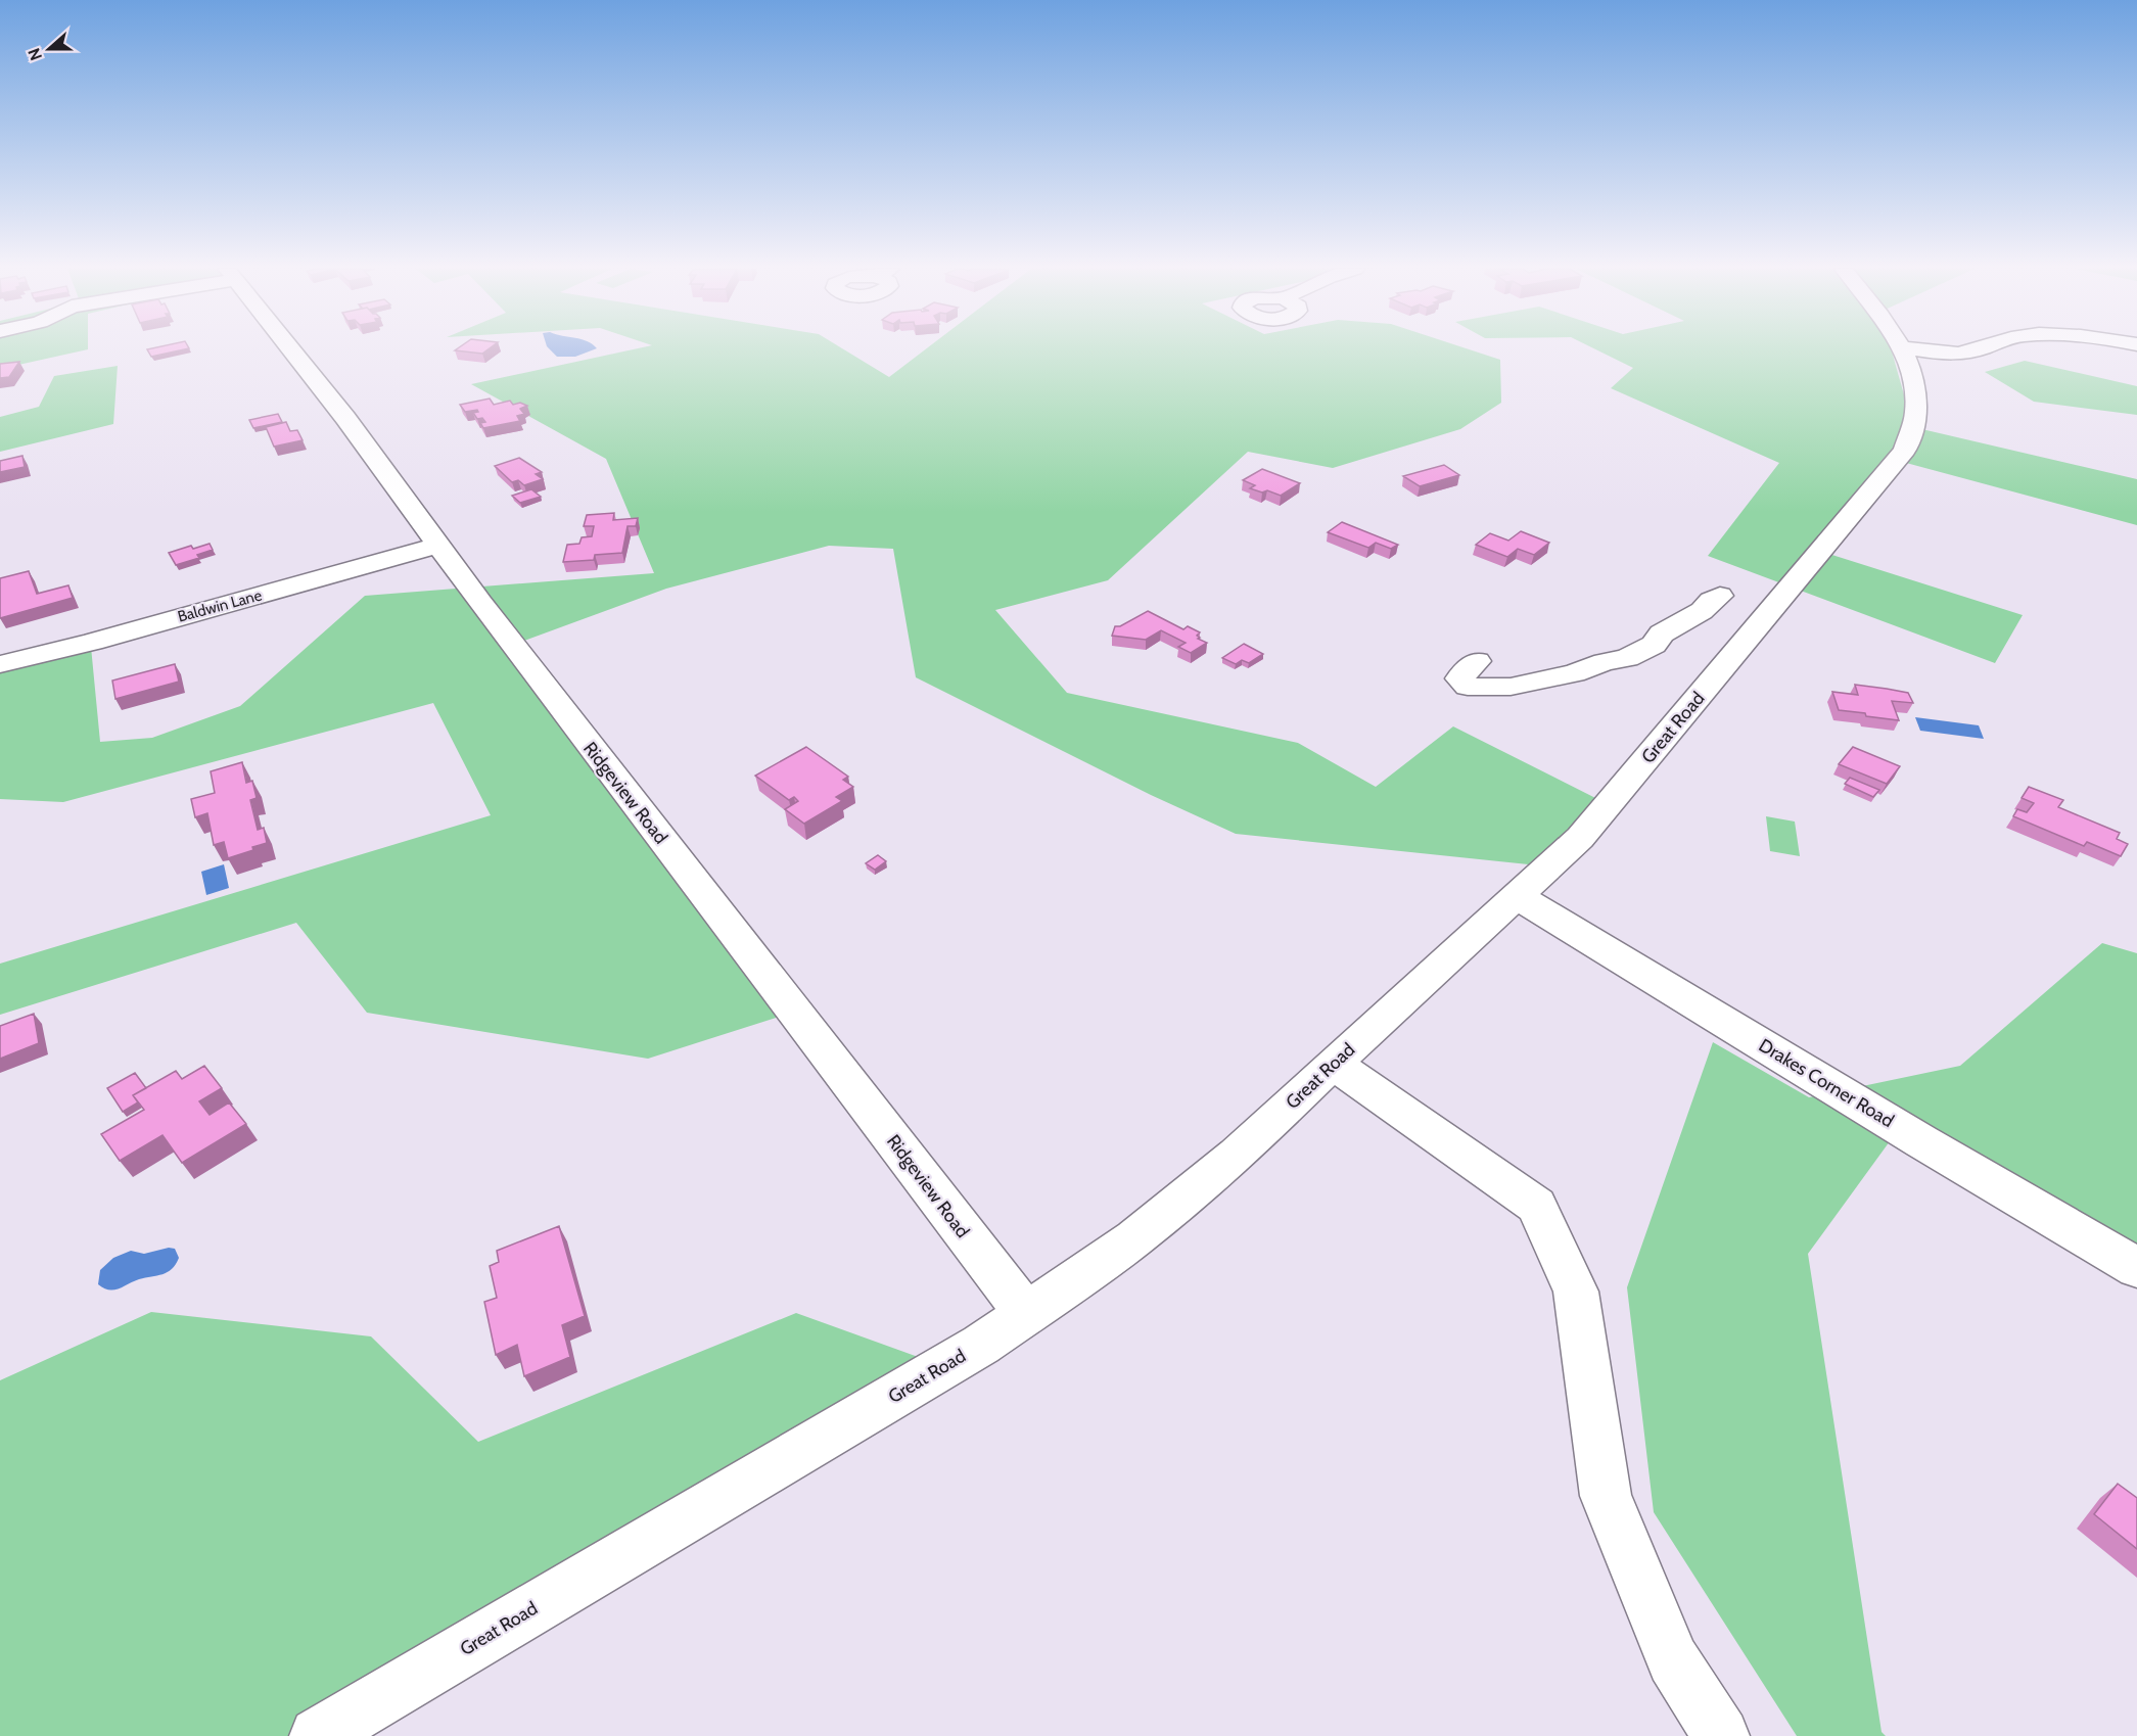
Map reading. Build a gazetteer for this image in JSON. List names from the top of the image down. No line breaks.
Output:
{"streets":{"street":["Baldwin Lane","Great Road","Ridgeview Road","Drakes Corner Road"]},"crossings":[["Baldwin Lane","Ridgeview Road"],["Great Road","Ridgeview Road"],["Great Road","Drakes Corner Road"]],"north":"left"}
